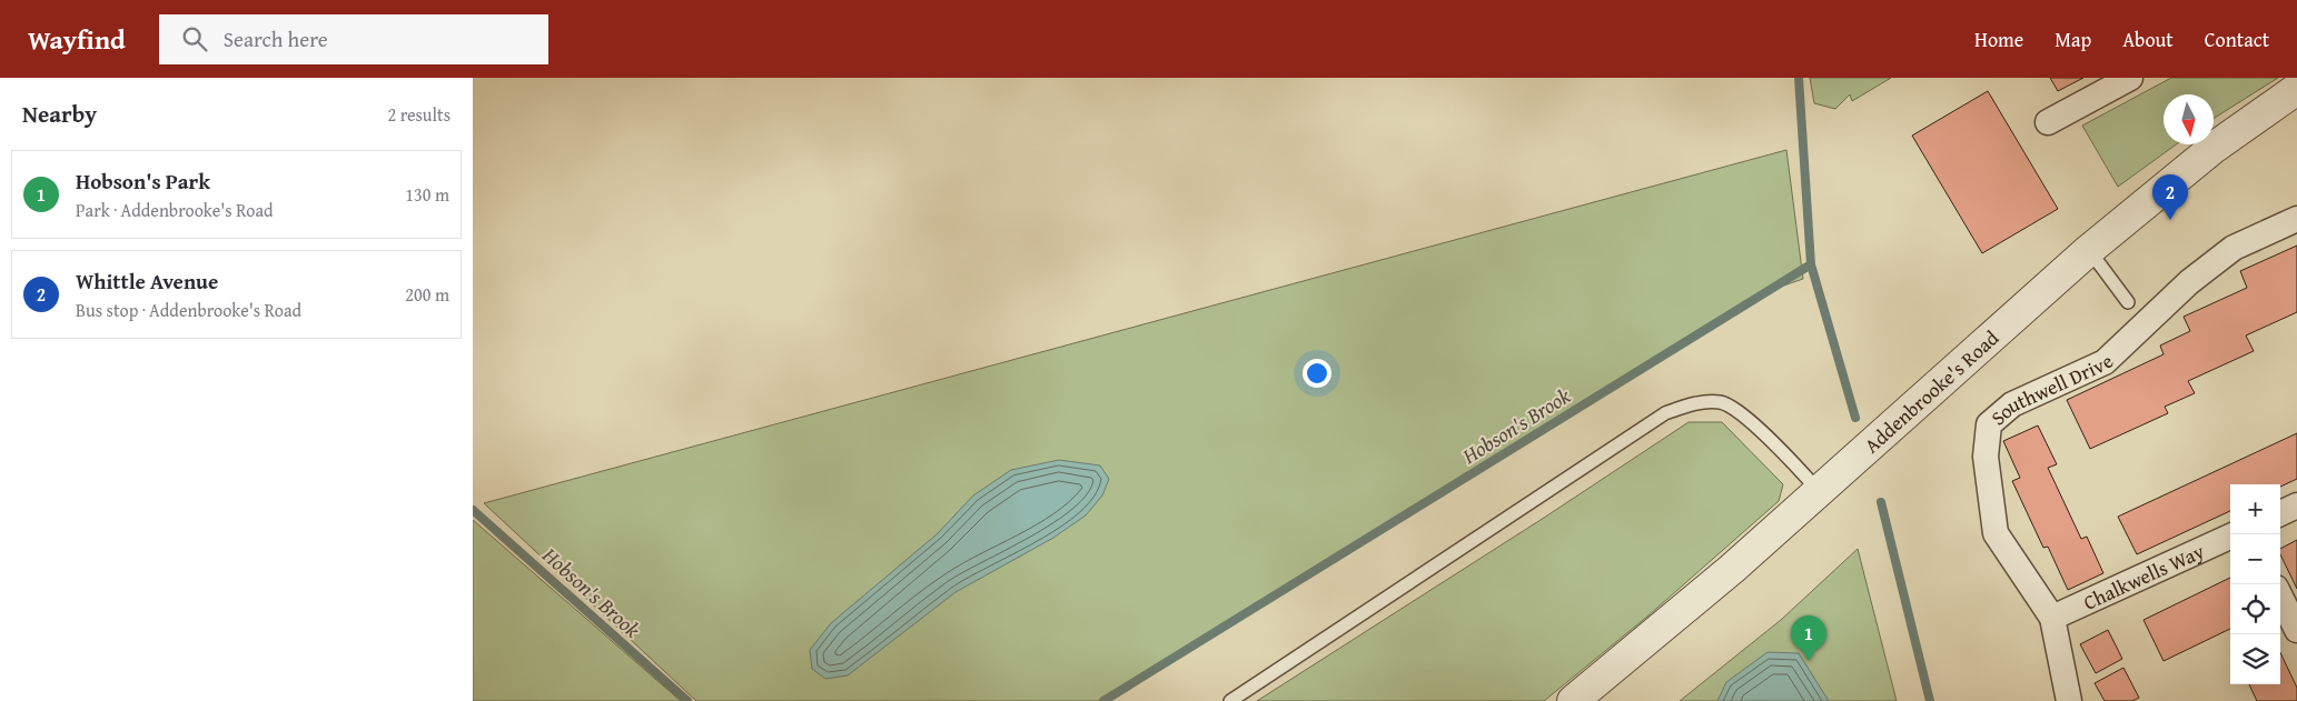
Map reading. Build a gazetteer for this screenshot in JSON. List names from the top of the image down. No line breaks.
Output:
{"streets":{"street":["Southwell Drive","Addenbrooke's Road","Chalkwells Way"]},"crossings":[["Southwell Drive","Chalkwells Way"]],"water":["Hobson's Brook"],"north":"bottom","page":{"header":"Wayfind","search":"Search here","nav":["Home","Map","About","Contact"],"heading":["Nearby","2 results"],"list":[{"mark":"1","name":"Hobson's Park","note":"Park · Addenbrooke's Road","value":"130 m"},{"mark":"2","name":"Whittle Avenue","note":"Bus stop · Addenbrooke's Road","value":"200 m"}],"pins":["2","1"],"map_buttons":["+","−"]}}
